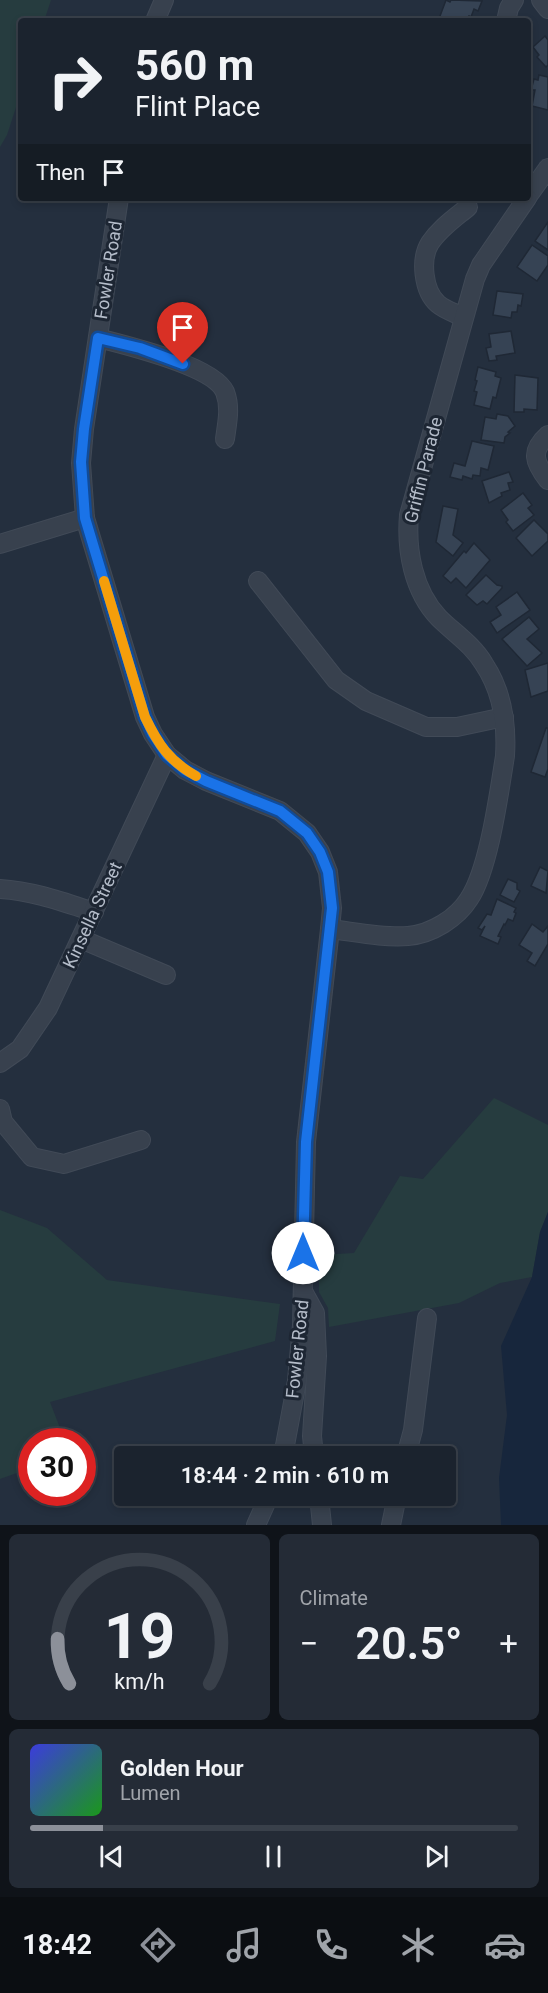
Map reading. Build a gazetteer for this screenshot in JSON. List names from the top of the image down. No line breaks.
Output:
{"streets":{"street":["Fowler Road","Griffin Parade","Kinsella Street"]},"crossings":[["Fowler Road","Griffin Parade"],["Fowler Road","Kinsella Street"]],"page":{"turn":["560 m","Flint Place"],"then":"Then","limit":"30","trip":"18:44 · 2 min · 610 m","tile":"Climate","heat":["−","20.5°","+"],"song":["Golden Hour","Lumen"],"tabs":"18:42","gauge":["19","km/h"]}}
